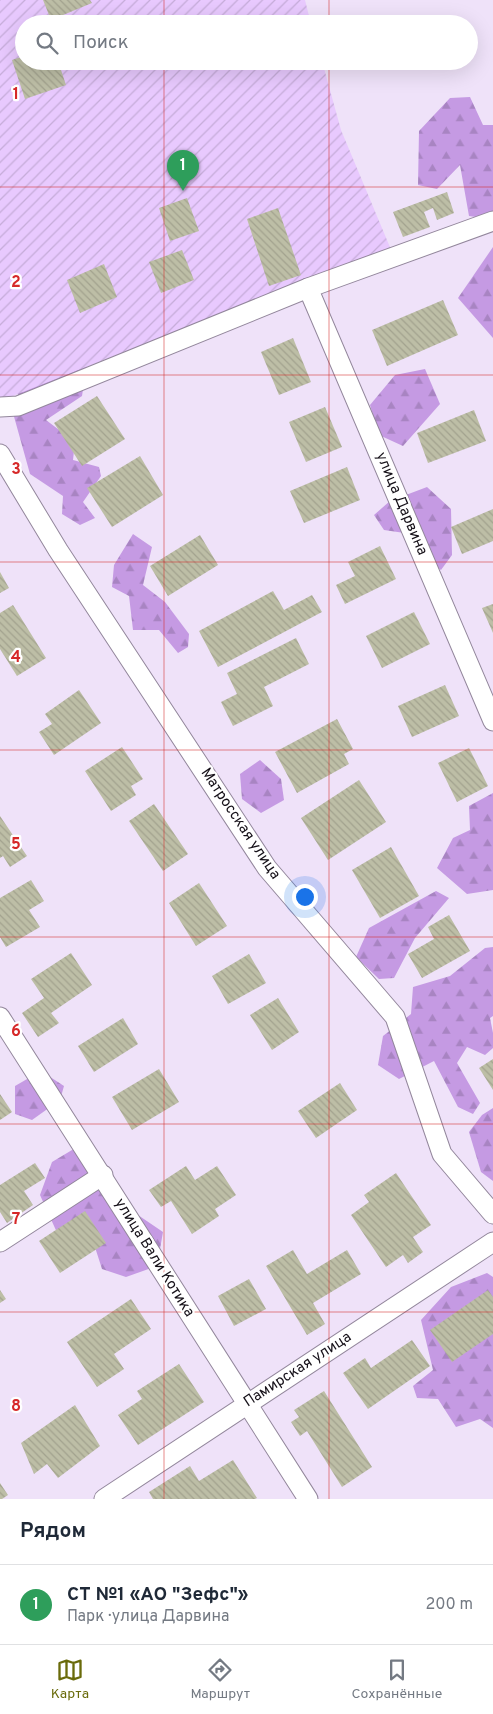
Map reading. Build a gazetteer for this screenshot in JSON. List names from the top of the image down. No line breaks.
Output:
{"streets":{"street":["улица Дарвина","Матросская улица","улица Вали Котика","Памирская улица"]},"crossings":[["улица Вали Котика","Памирская улица"]],"page":{"search":"Поиск","pins":"1","heading":"Рядом","list":[{"mark":"1","name":"СТ №1 «АО \"Зефс\"»","note":"Парк · улица Дарвина","value":"200 m"}],"nav":["Карта","Маршрут","Сохранённые"]},"grid":{"rows":["1","2","3","4","5","6","7","8"]}}
